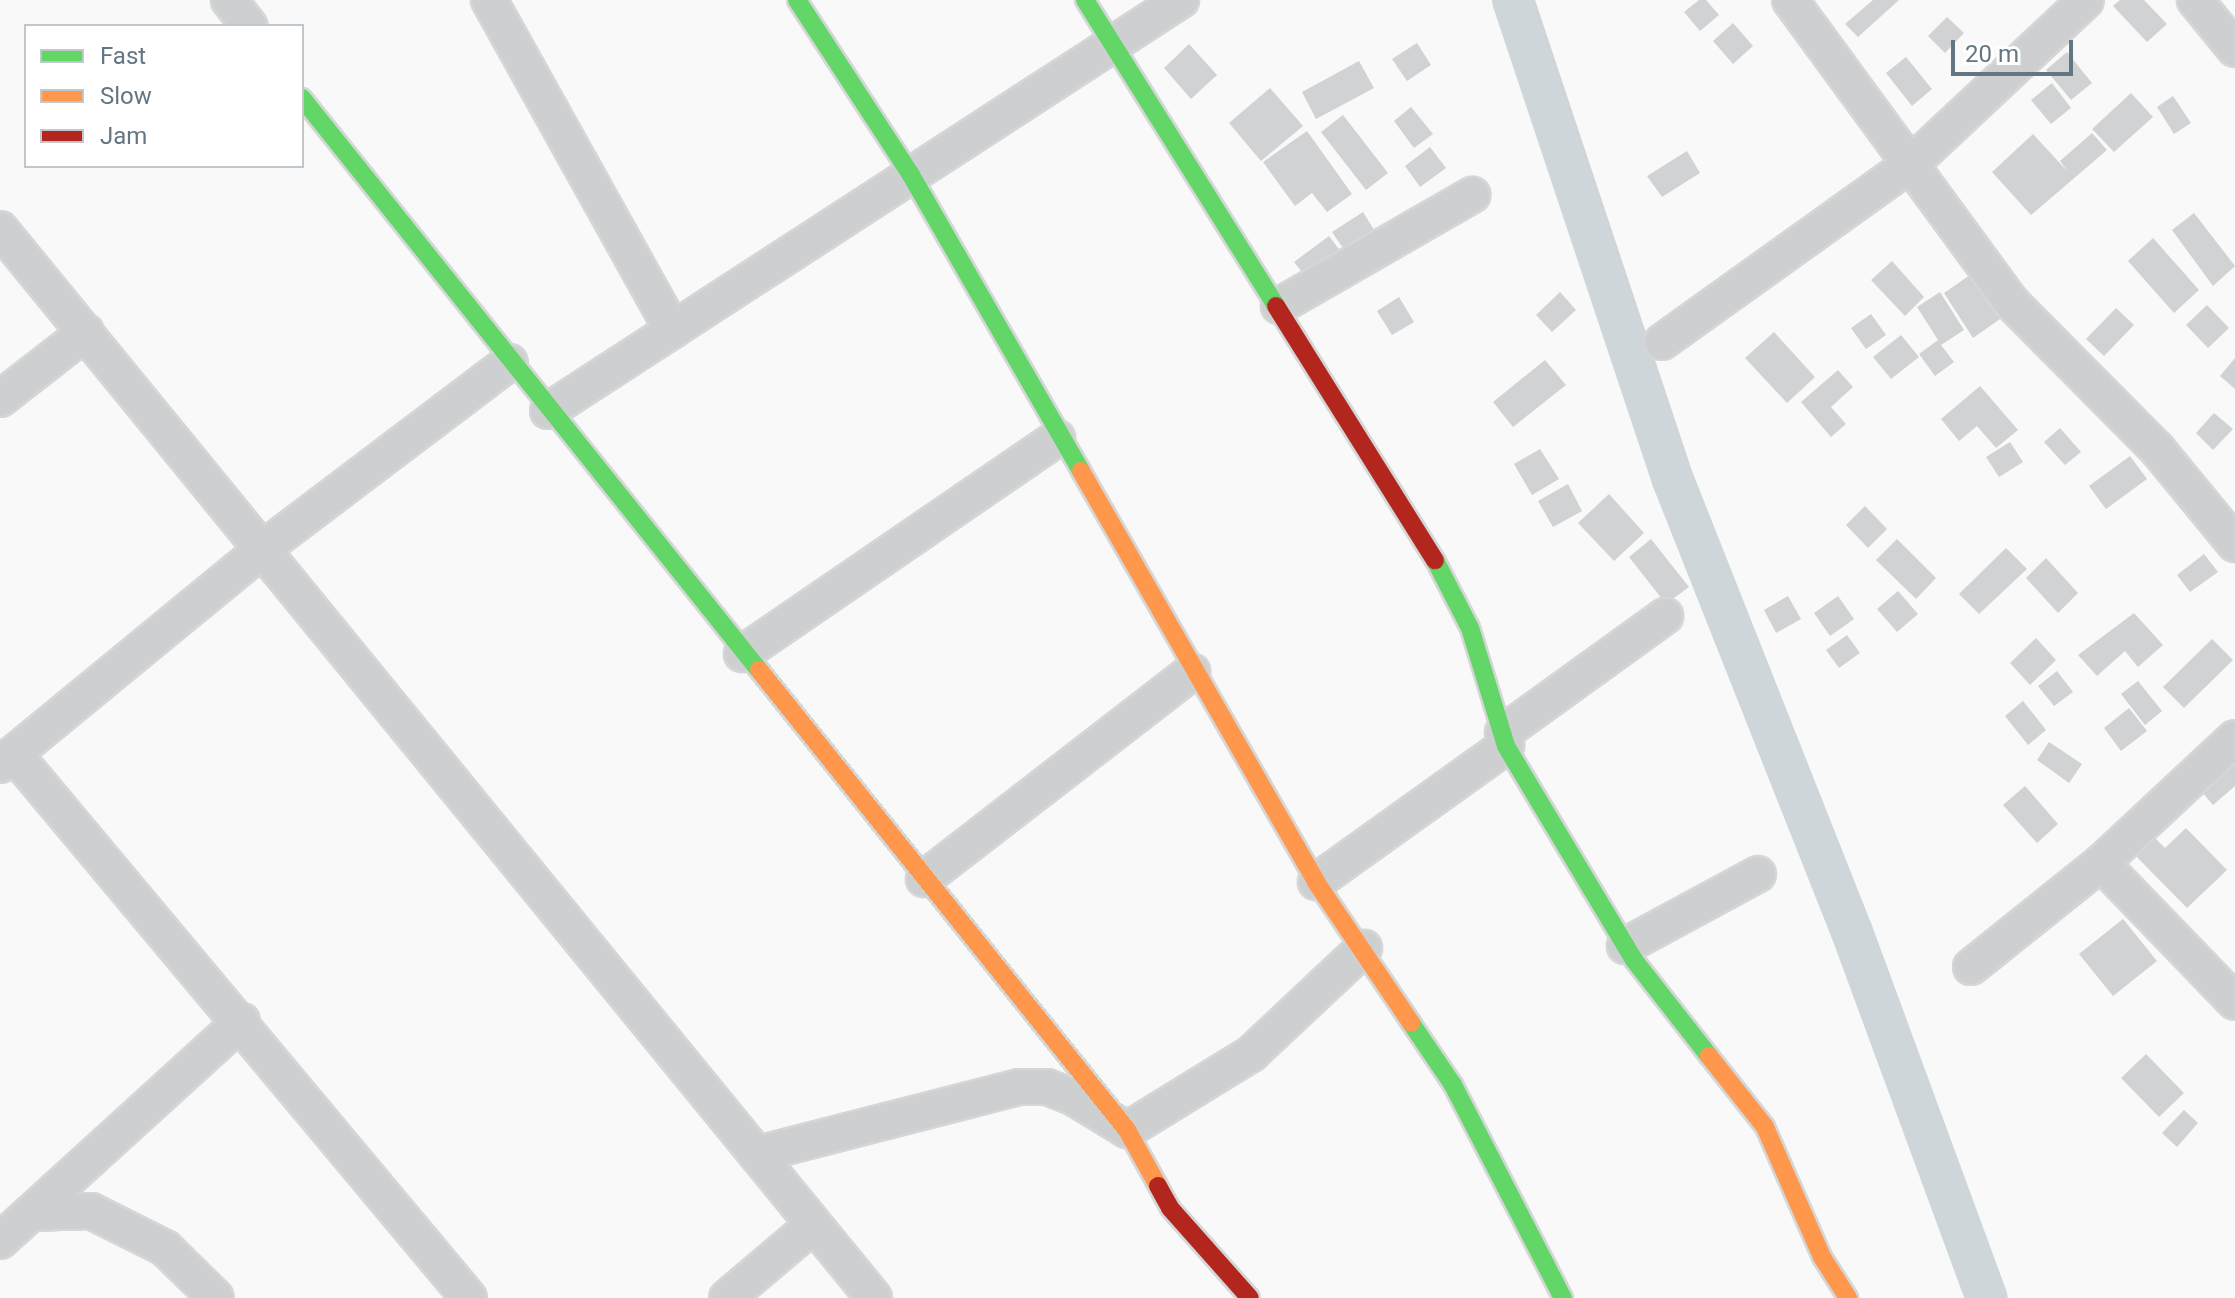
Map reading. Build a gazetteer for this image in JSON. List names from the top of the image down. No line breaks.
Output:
{"legend":["Fast","Slow","Jam"],"scale_bar":"20 m"}
